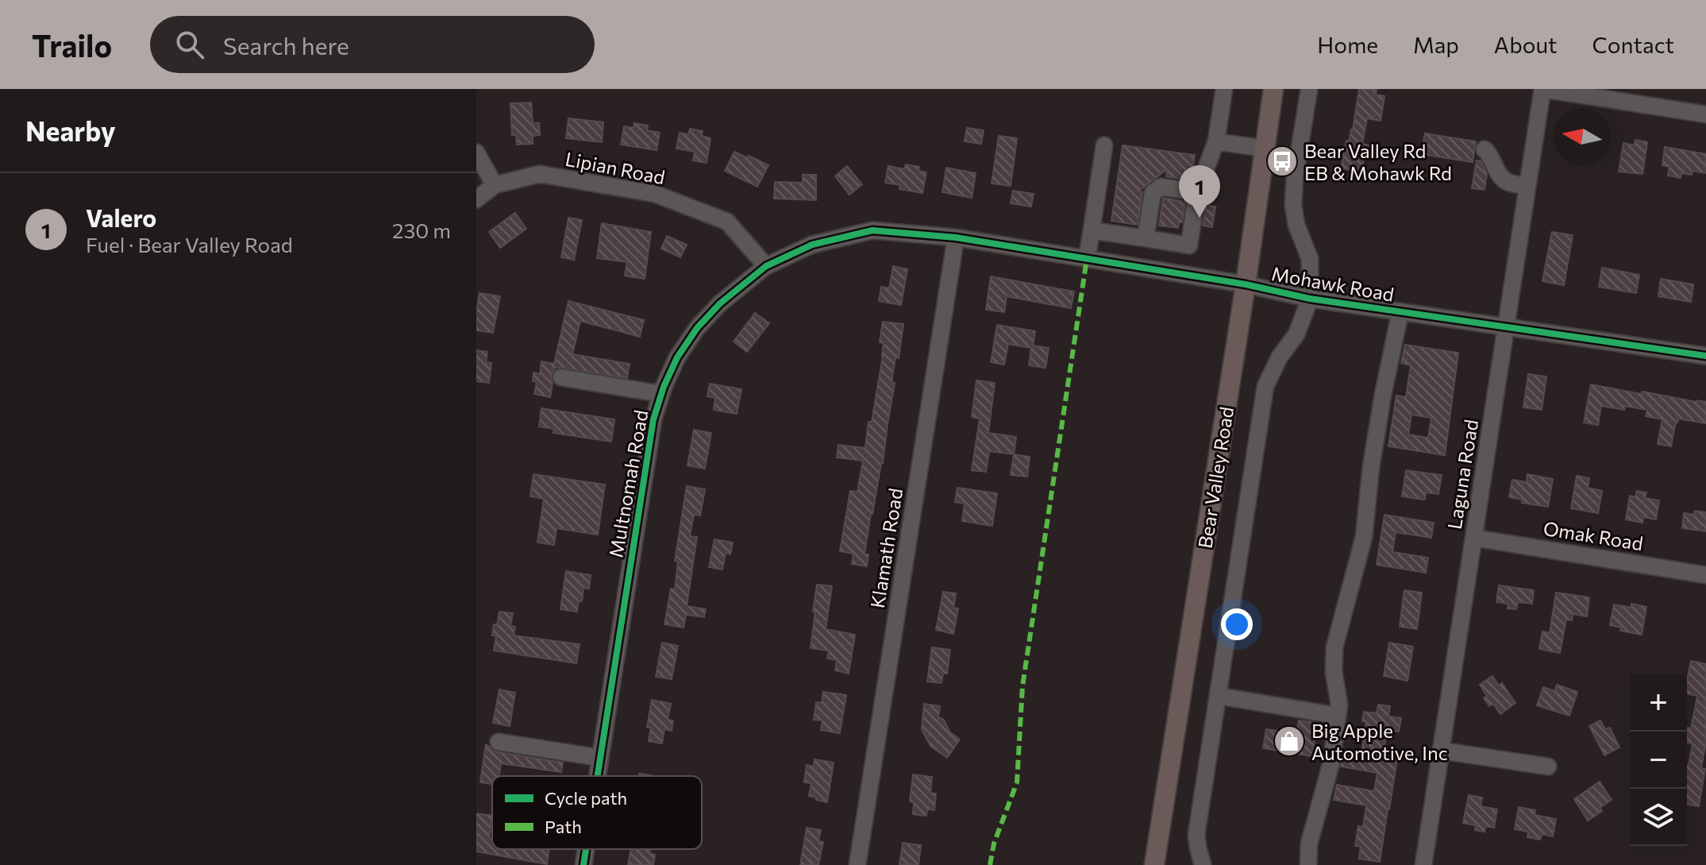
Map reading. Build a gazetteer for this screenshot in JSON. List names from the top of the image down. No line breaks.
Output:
{"streets":{"main road":["Bear Valley Road"],"street":["Lipian Road","Mohawk Road","Laguna Road","Multnomah Road","Omak Road","Klamath Road"]},"crossings":[["Lipian Road","Multnomah Road"],["Mohawk Road","Laguna Road"],["Mohawk Road","Bear Valley Road"],["Mohawk Road","Multnomah Road"],["Mohawk Road","Klamath Road"],["Laguna Road","Omak Road"],["Multnomah Road","Klamath Road"]],"places":{"bus stop":["Bear Valley Rd EB & Mohawk Rd"],"shop":["Big Apple Automotive, Inc"]},"legend":["Cycle path","Path"],"north":"left","page":{"header":"Trailo","search":"Search here","nav":["Home","Map","About","Contact"],"heading":"Nearby","pins":"1","list":[{"mark":"1","name":"Valero","note":"Fuel · Bear Valley Road","value":"230 m"}],"map_buttons":["+","−"]}}
